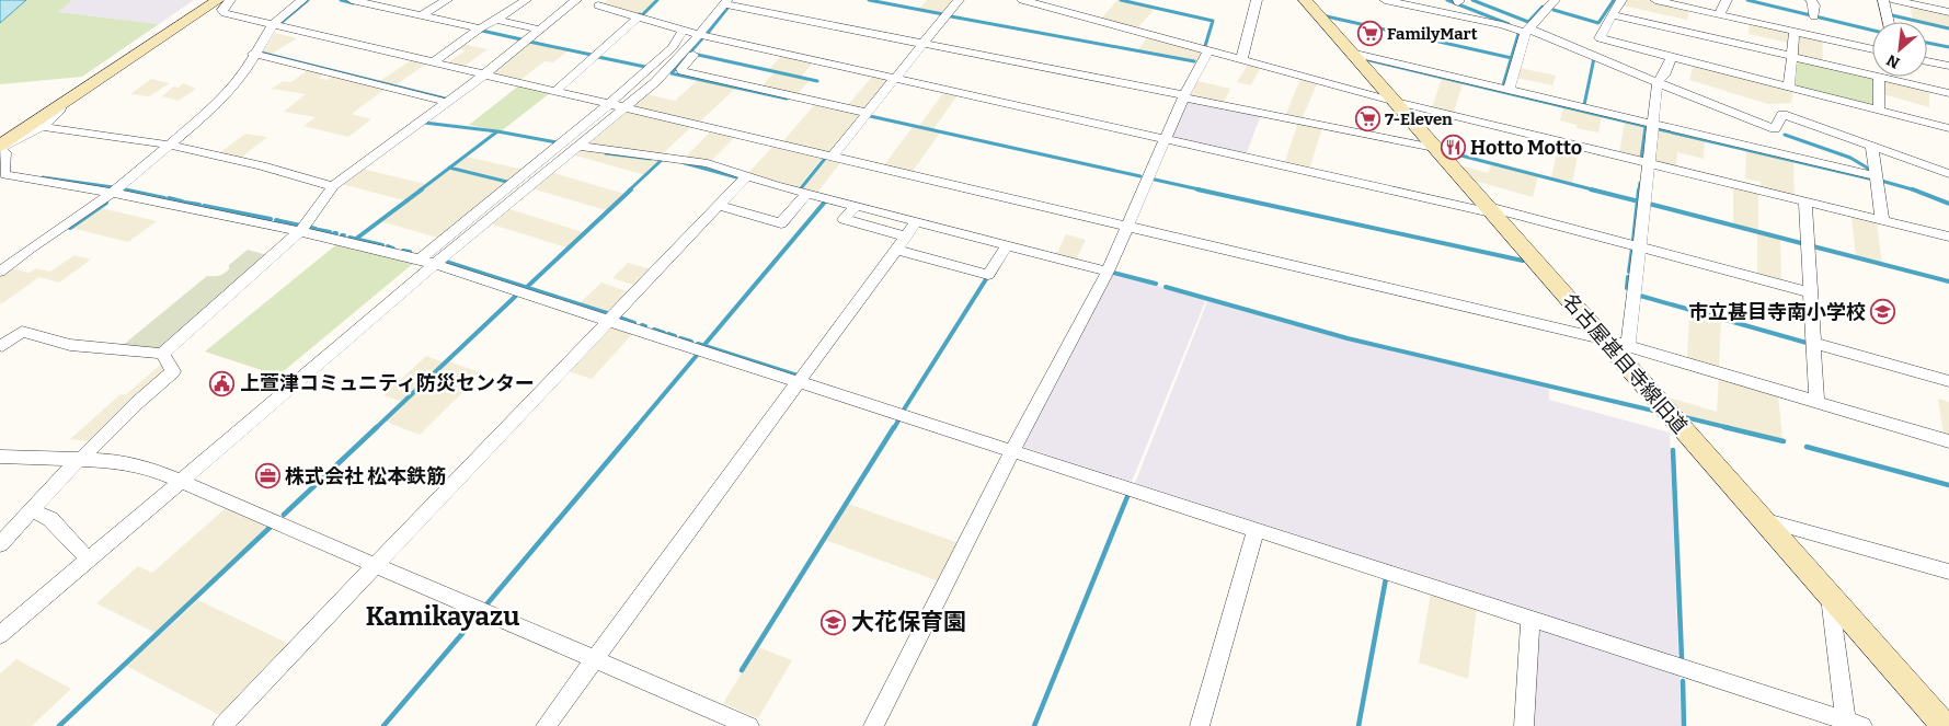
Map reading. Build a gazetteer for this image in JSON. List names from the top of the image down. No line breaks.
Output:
{"streets":{"street":["名古屋甚目寺線旧道"]},"districts":["Kamikayazu"],"places":{"supermarket":["FamilyMart","7-Eleven"],"restaurant":["Hotto Motto"],"school or university":["市立甚目寺南小学校","大花保育園"],"public building":["上萱津コミュニティ防災センター"],"office":["株式会社 松本鉄筋"]},"north":"bottom left"}
